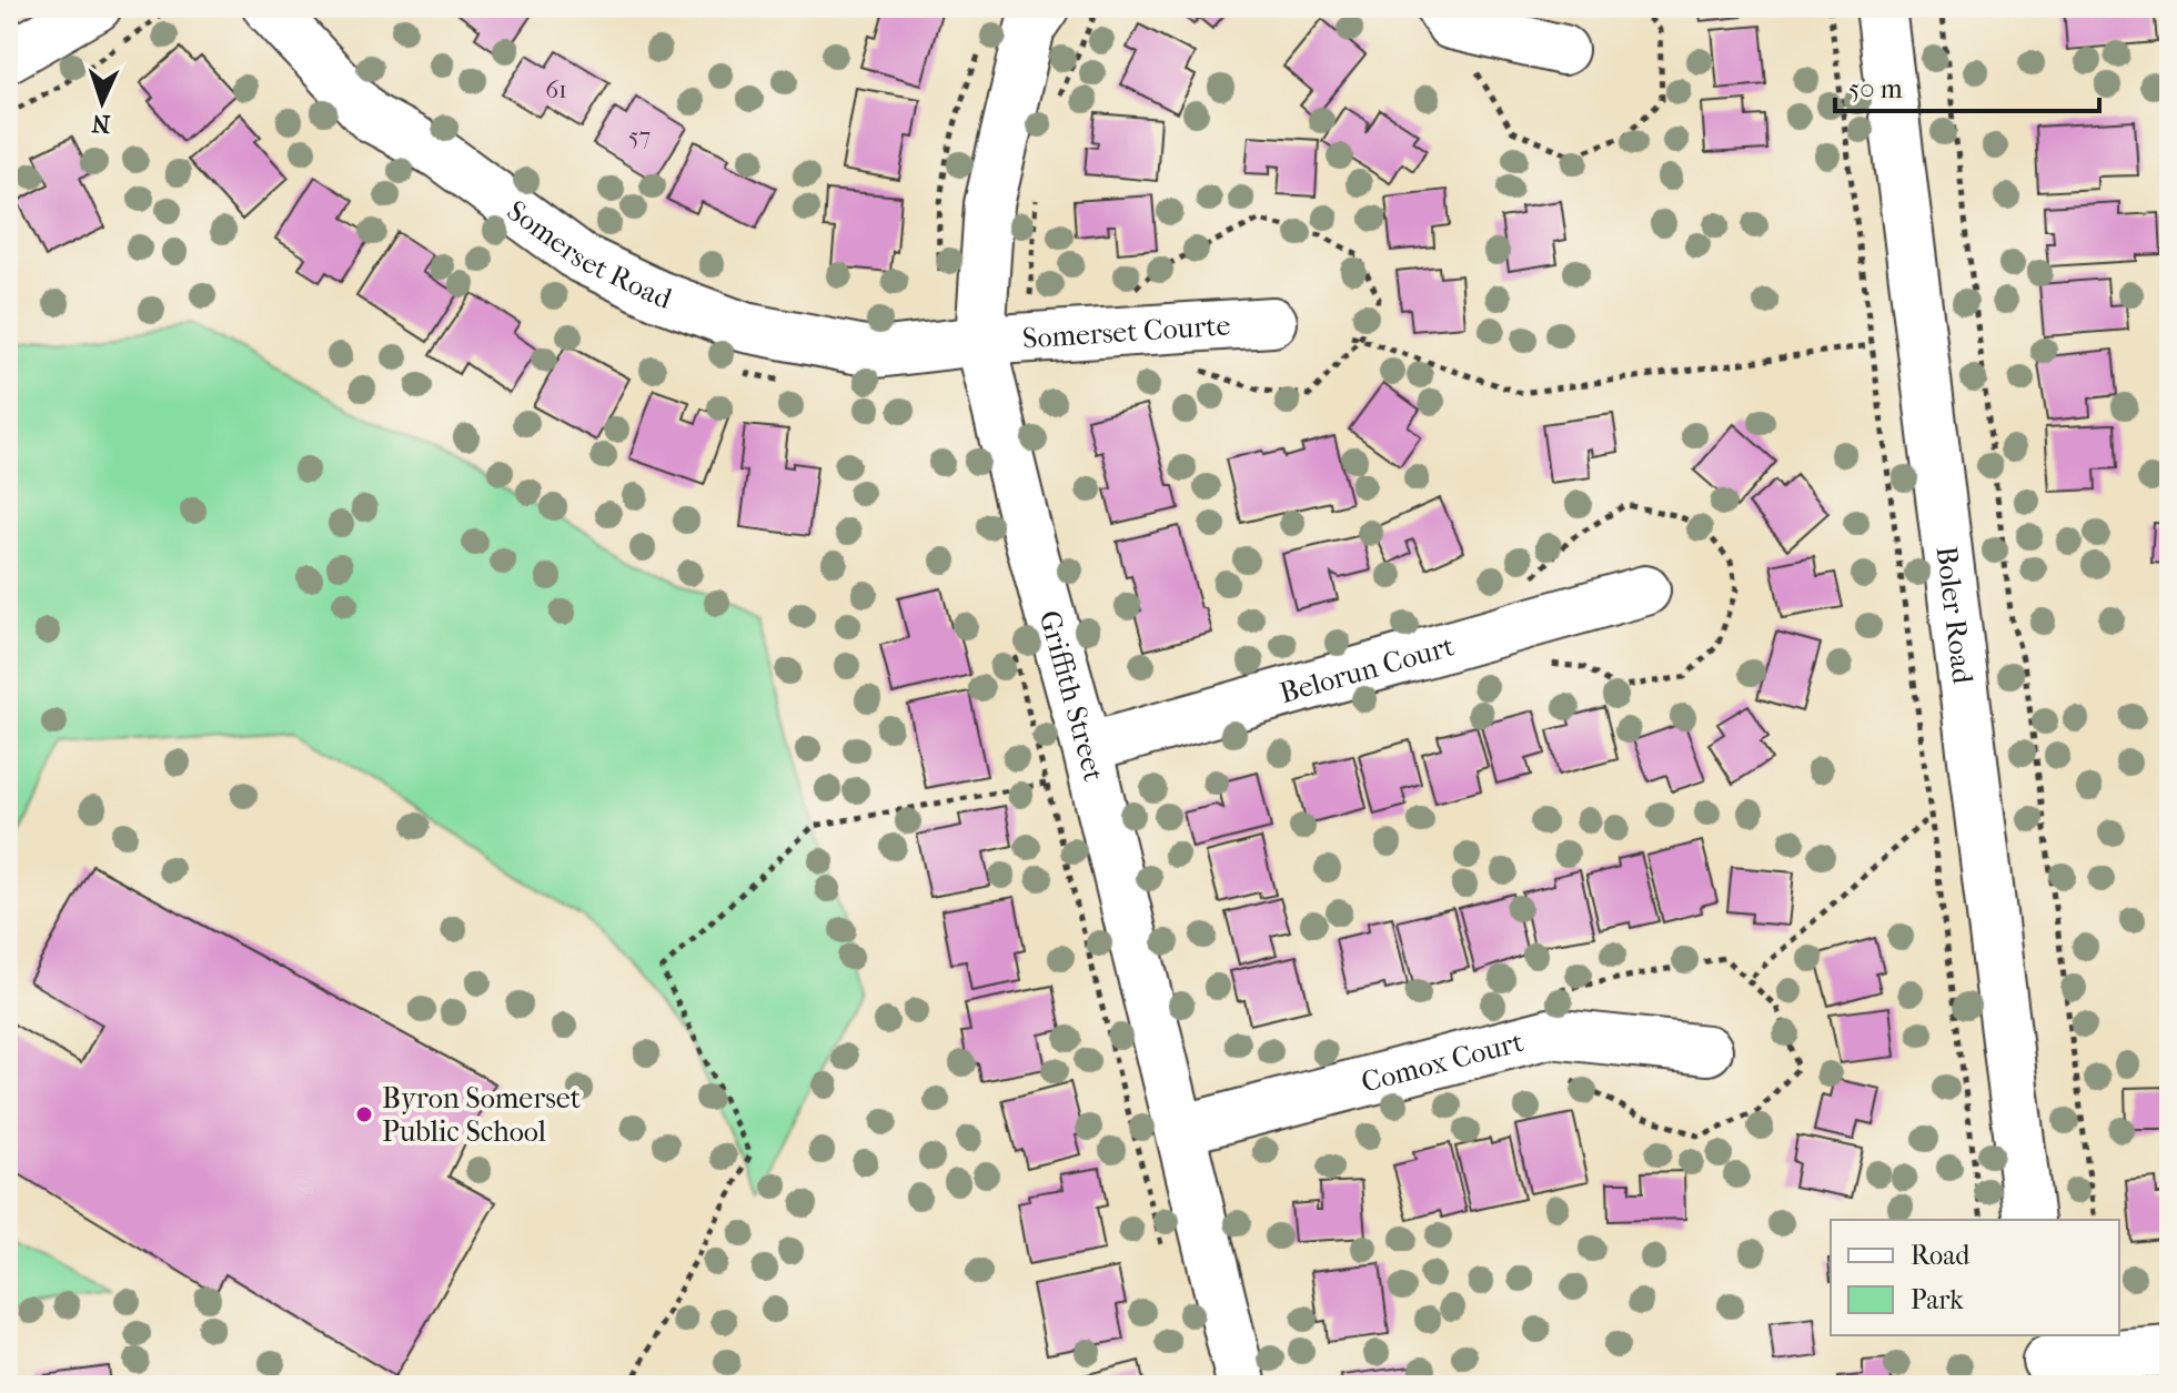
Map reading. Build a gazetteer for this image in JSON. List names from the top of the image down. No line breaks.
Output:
{"streets":{"street":["Somerset Road","Somerset Courte","Boler Road","Belorun Court","Griffith Street","Comox Court"]},"crossings":[["Somerset Road","Somerset Courte"],["Somerset Road","Griffith Street"],["Somerset Courte","Griffith Street"],["Belorun Court","Griffith Street"],["Griffith Street","Comox Court"]],"places":["Byron Somerset Public School"],"house_numbers":["61","57"],"legend":["Road","Park"],"scale_bar":"50 m","north":"bottom"}
